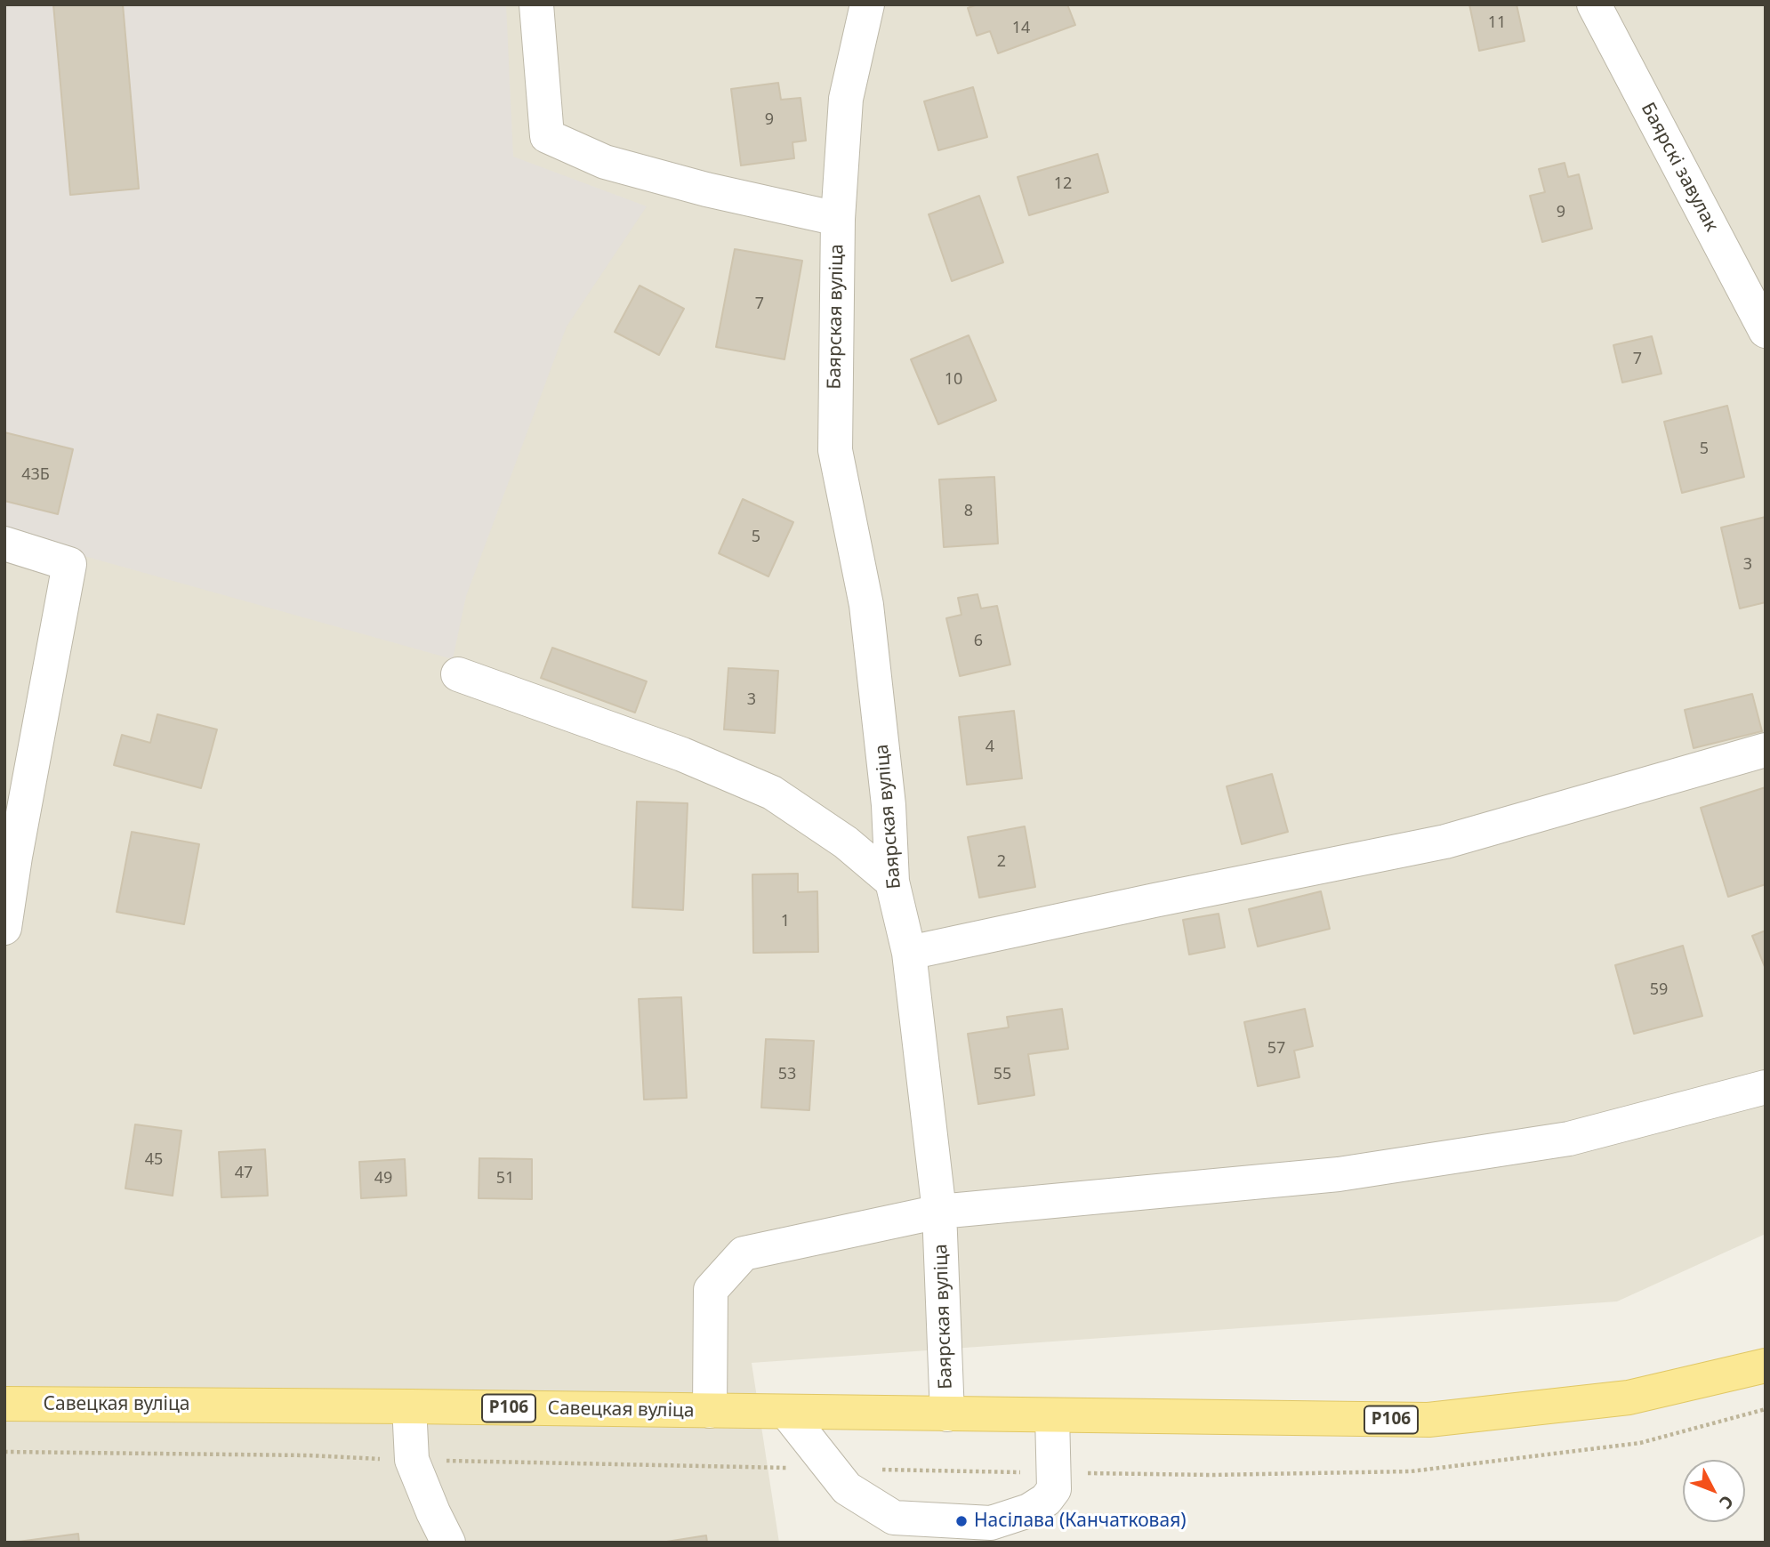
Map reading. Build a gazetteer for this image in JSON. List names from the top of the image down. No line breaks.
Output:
{"streets":{"main road":["Савецкая вуліца","Р106"],"street":["Баярскі завулак","Баярская вуліца"]},"crossings":[["Баярская вуліца","Савецкая вуліца"],["Савецкая вуліца","Р106"]],"places":["Насілава (Канчатковая)"],"house_numbers":["11","14","9","12","9","7","7","10","5","43Б","8","5","3","6","3","4","2","1","59","57","53","55","45","47","49","51"],"north":"bottom right"}
